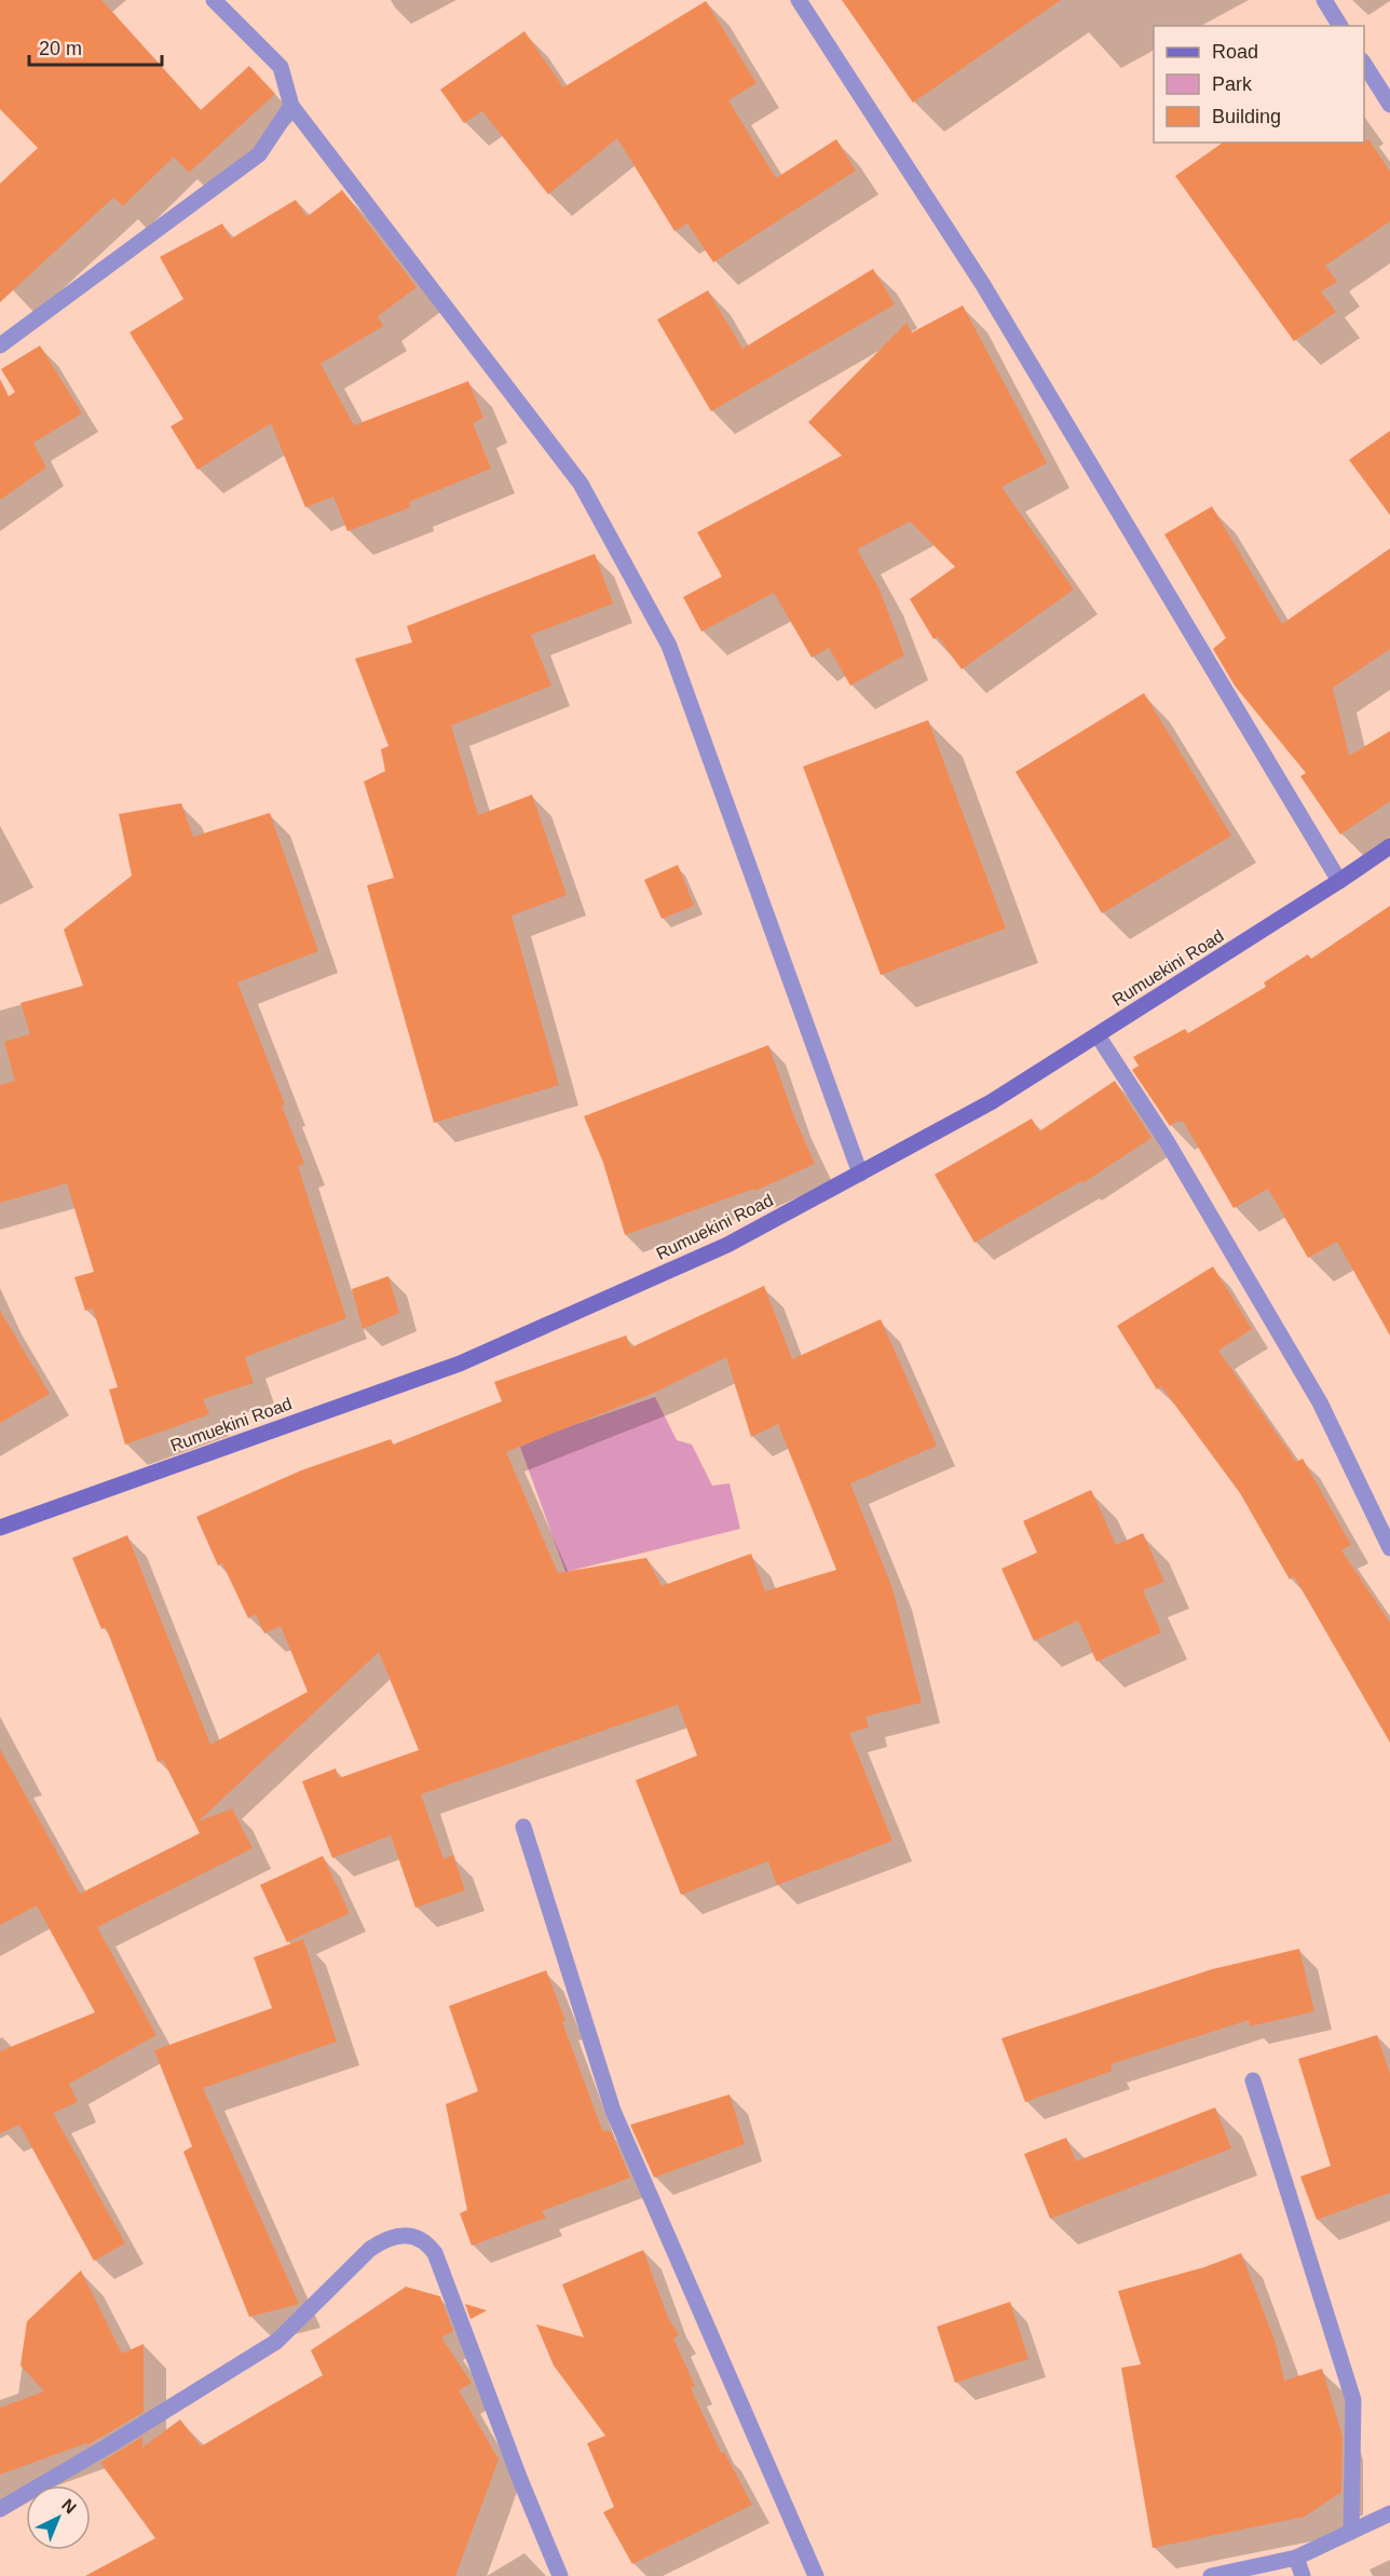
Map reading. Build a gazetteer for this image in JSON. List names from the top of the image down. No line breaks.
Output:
{"streets":{"street":["Rumuekini Road"]},"legend":["Road","Park","Building"],"scale_bar":"20 m","north":"top right"}
